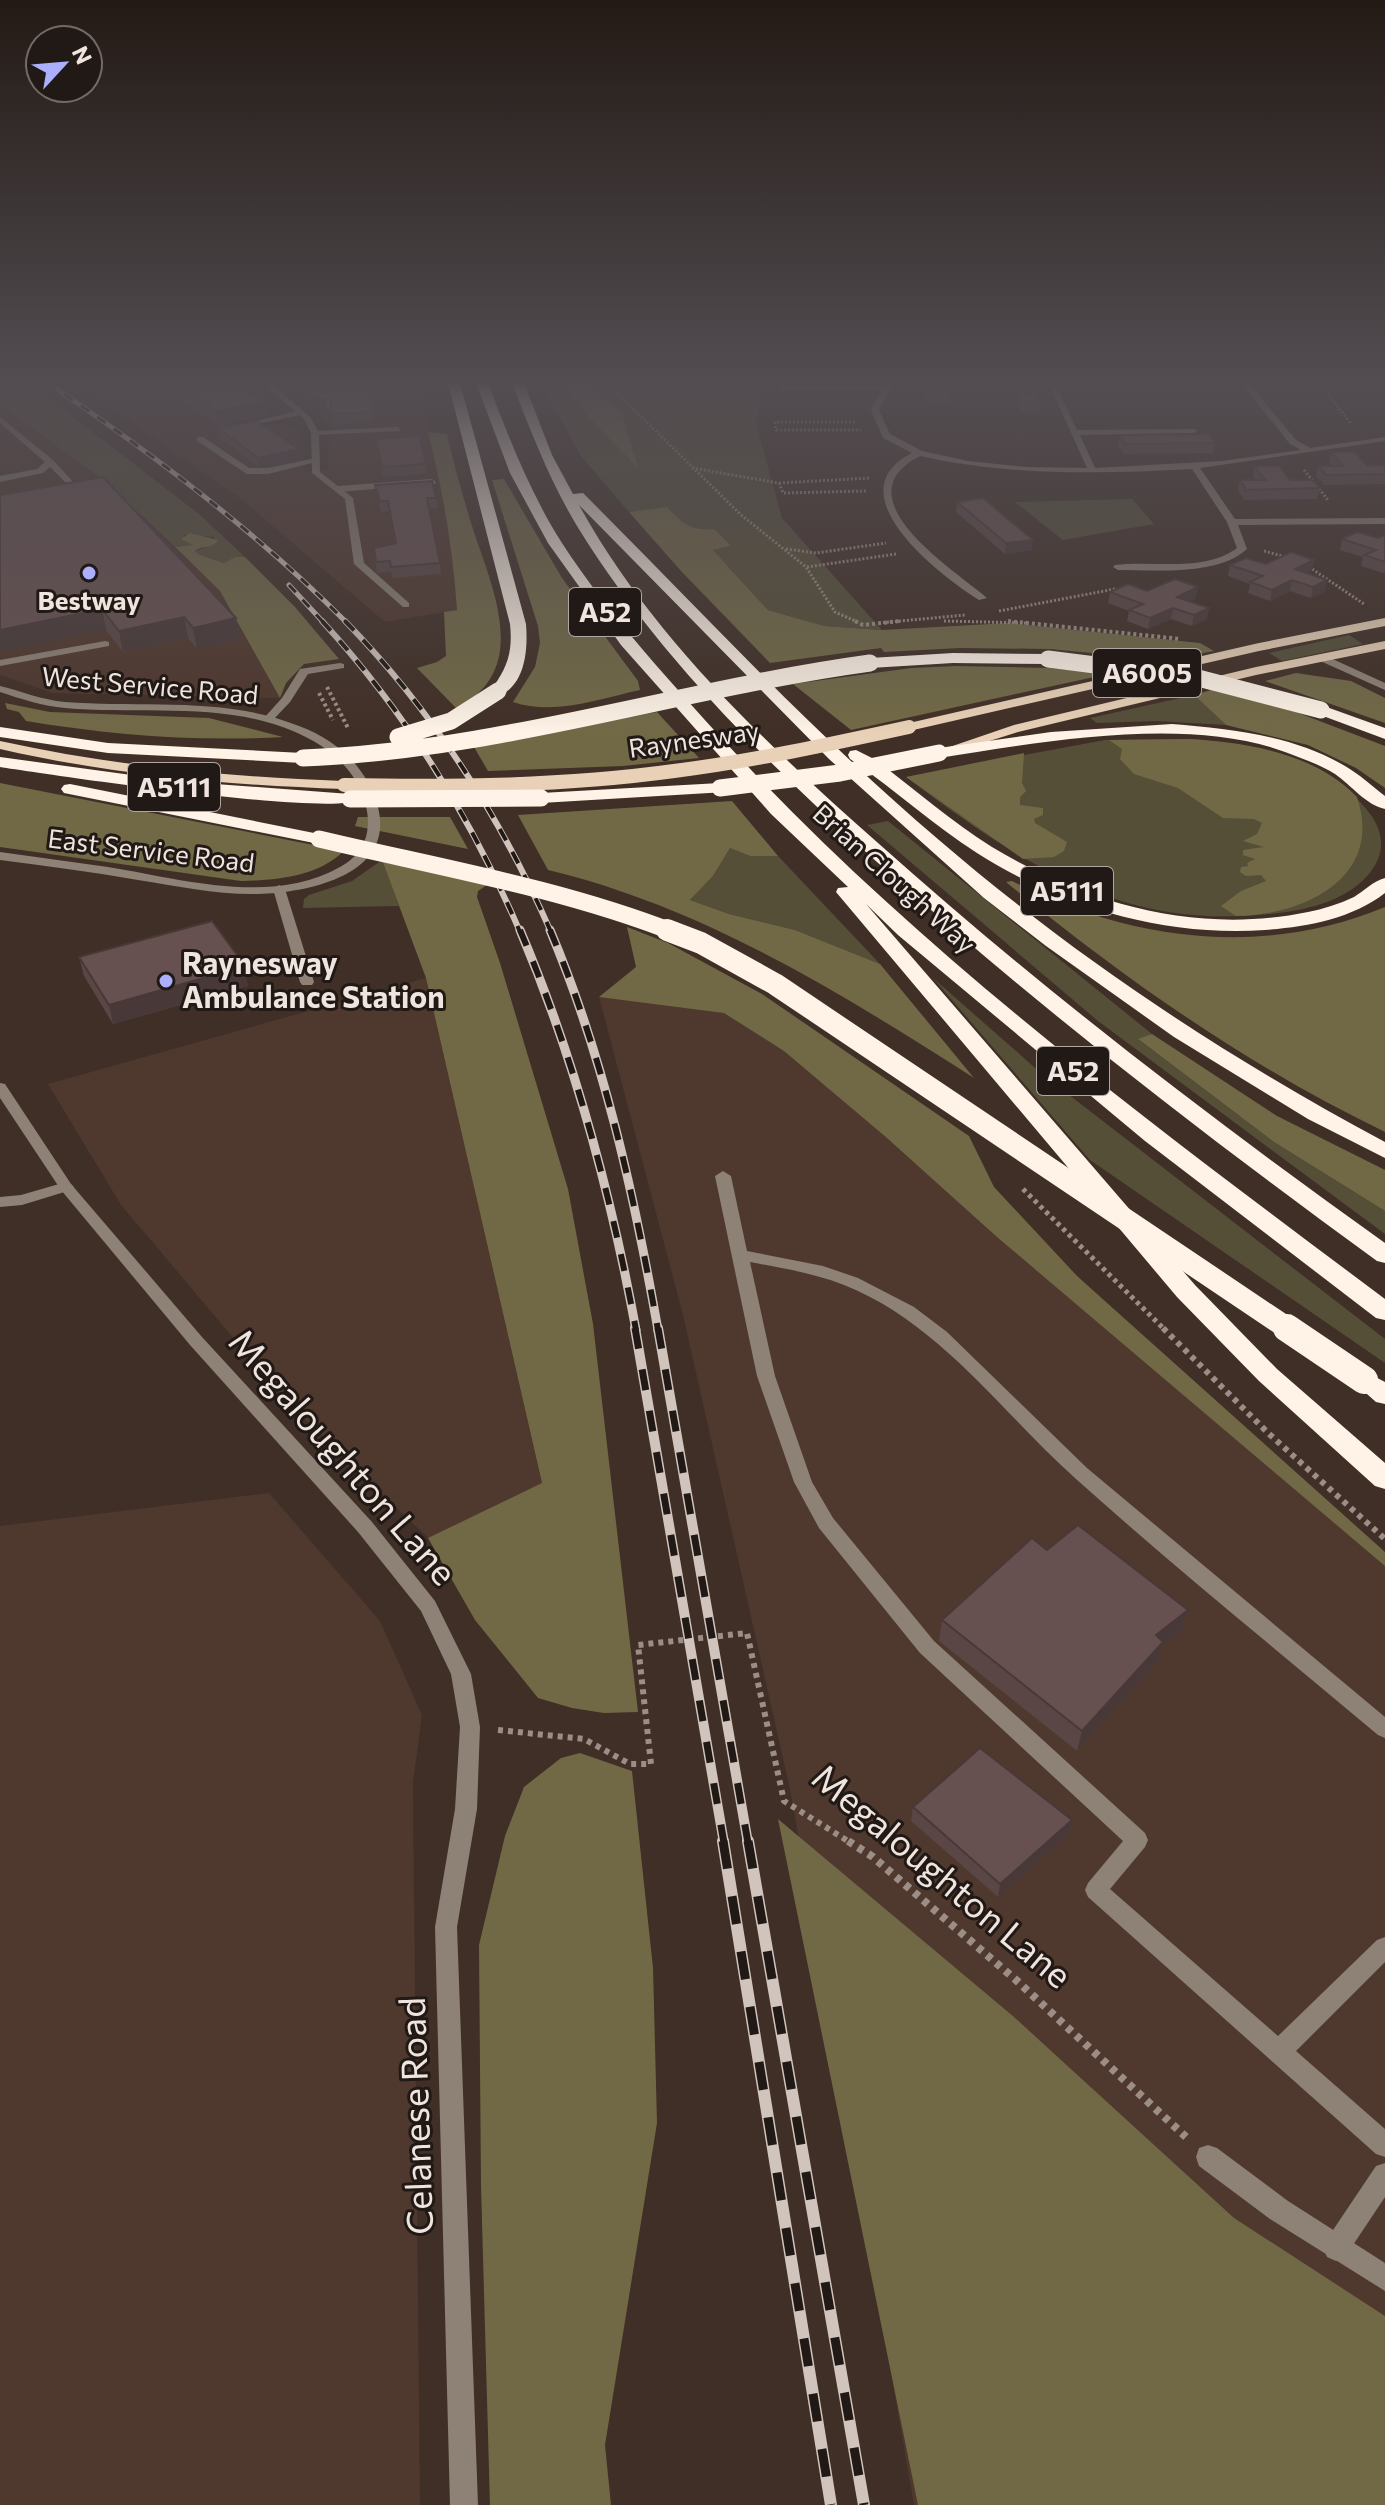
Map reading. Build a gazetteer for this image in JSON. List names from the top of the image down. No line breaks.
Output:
{"streets":{"highway":["A52","Raynesway","A5111","Brian Clough Way"],"main road":["A6005"],"street":["West Service Road","East Service Road","Megaloughton Lane","Celanese Road"]},"crossings":[["West Service Road","Raynesway"],["West Service Road","East Service Road"],["Raynesway","A5111"],["Raynesway","East Service Road"],["Megaloughton Lane","Celanese Road"]],"places":["Bestway","Raynesway Ambulance Station"],"north":"top right"}
